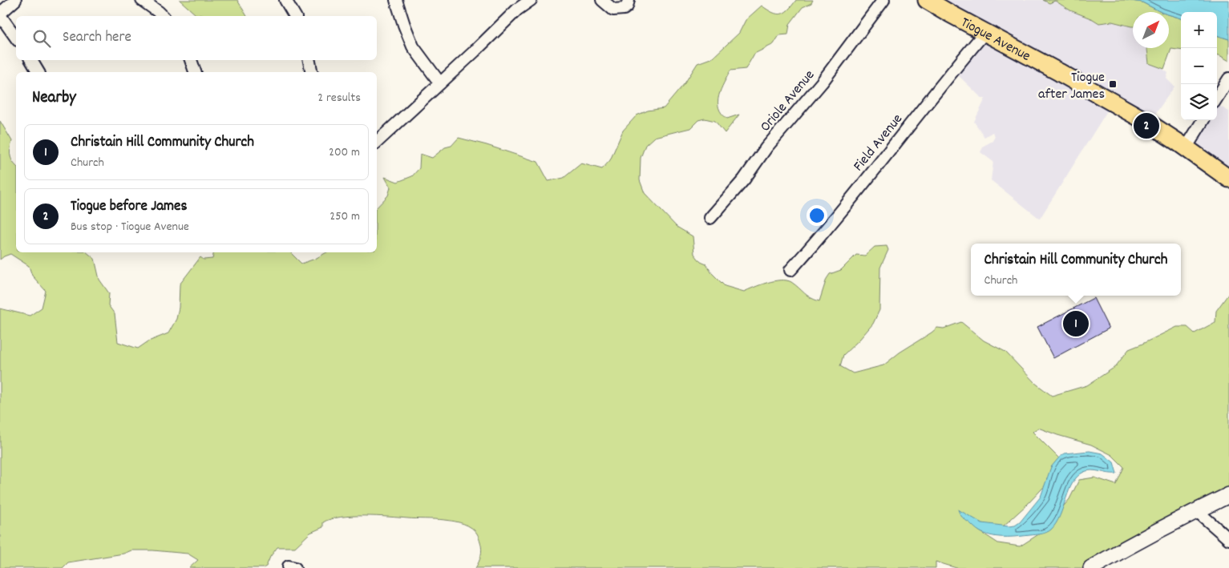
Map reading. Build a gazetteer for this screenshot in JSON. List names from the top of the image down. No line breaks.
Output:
{"streets":{"main road":["Tiogue Avenue"],"street":["Oriole Avenue","Field Avenue"]},"crossings":[["Tiogue Avenue","Field Avenue"]],"places":{"transit":["Tiogue after James"]},"north":"top right","page":{"map_buttons":["+","−"],"search":"Search here","heading":["Nearby","2 results"],"pins":["2","1"],"list":[{"mark":"1","name":"Christain Hill Community Church","note":"Church","value":"200 m"},{"mark":"2","name":"Tiogue before James","note":"Bus stop · Tiogue Avenue","value":"250 m"}],"popup":["Christain Hill Community Church","Church"]}}
